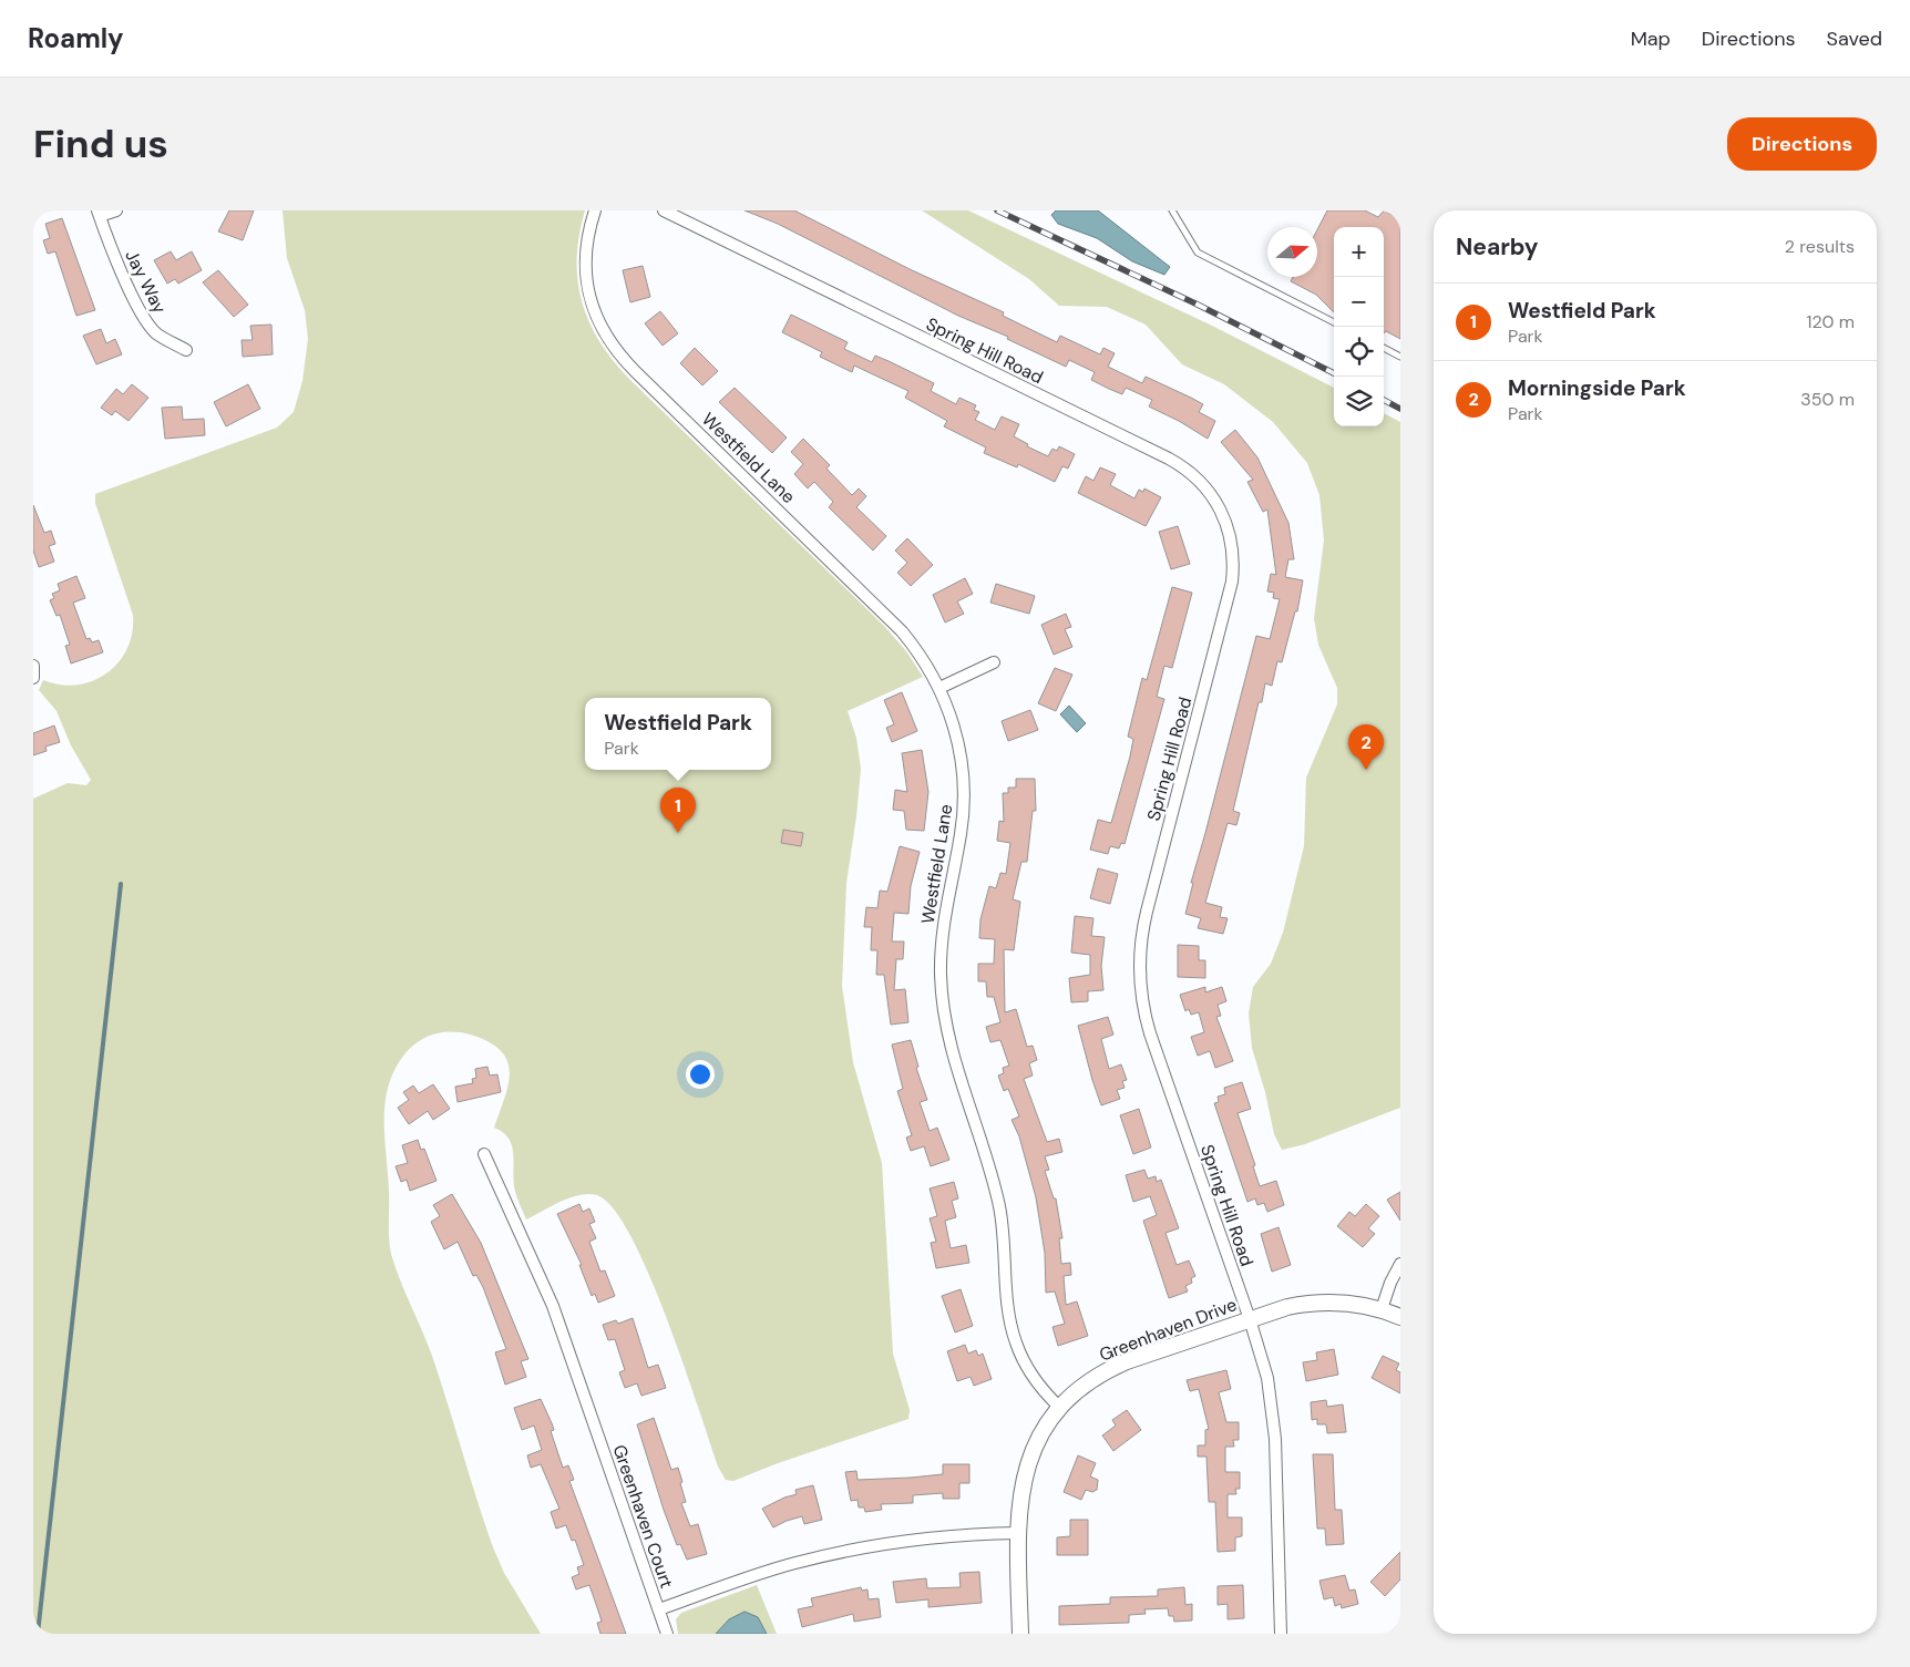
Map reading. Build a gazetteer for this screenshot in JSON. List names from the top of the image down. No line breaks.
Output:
{"streets":{"street":["Jay Way","Spring Hill Road","Westfield Lane","Greenhaven Drive","Greenhaven Court"]},"crossings":[["Spring Hill Road","Greenhaven Drive"],["Westfield Lane","Greenhaven Drive"],["Greenhaven Drive","Greenhaven Court"]],"north":"right","page":{"header":"Roamly","nav":["Map","Directions","Saved"],"buttons":"Directions","title":"Find us","heading":["Nearby","2 results"],"map_buttons":["+","−"],"list":[{"mark":"1","name":"Westfield Park","note":"Park","value":"120 m"},{"mark":"2","name":"Morningside Park","note":"Park","value":"350 m"}],"popup":["Westfield Park","Park"],"pins":["2","1"]}}
